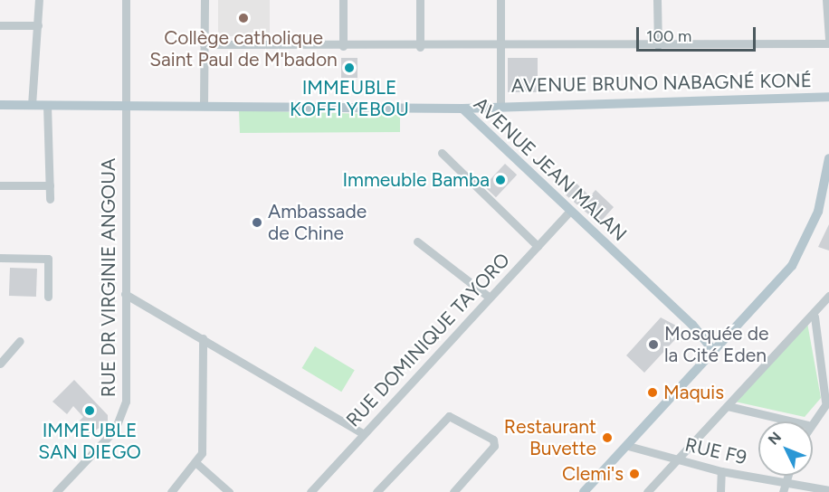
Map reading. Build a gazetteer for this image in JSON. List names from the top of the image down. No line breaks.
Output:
{"streets":{"main road":["AVENUE BRUNO NABAGNÉ KONÉ","AVENUE JEAN MALAN"],"street":["RUE DR VIRGINIE ANGOUA","RUE DOMINIQUE TAYORO","RUE F9"]},"crossings":[["AVENUE BRUNO NABAGNÉ KONÉ","AVENUE JEAN MALAN"],["AVENUE JEAN MALAN","RUE DR VIRGINIE ANGOUA"],["AVENUE JEAN MALAN","RUE DOMINIQUE TAYORO"]],"places":["Collège catholique Saint Paul de M'badon","IMMEUBLE KOFFI YEBOU","Immeuble Bamba","Ambassade de Chine","Mosquée de la Cité Eden","Maquis","IMMEUBLE SAN DIEGO","Restaurant Buvette","Clemi's"],"scale_bar":"100 m","north":"top left"}
